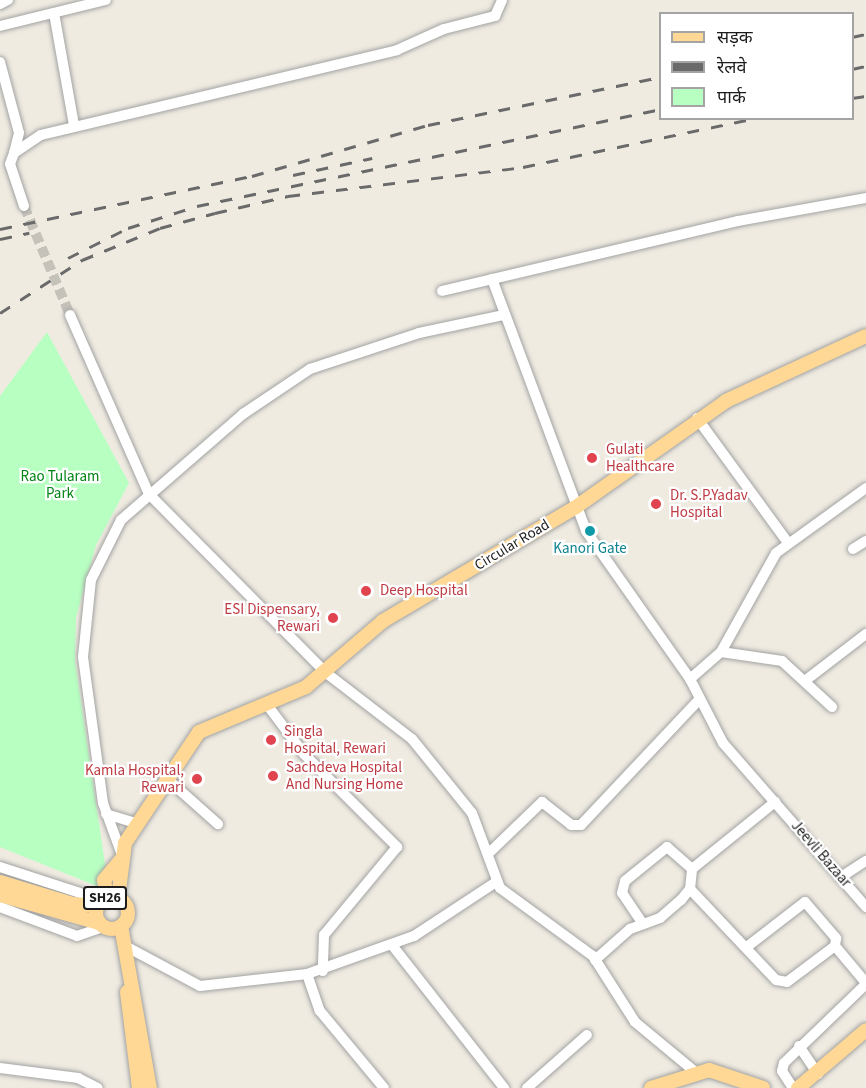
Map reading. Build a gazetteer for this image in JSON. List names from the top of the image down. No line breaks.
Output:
{"streets":{"main road":["Circular Road","SH26"],"street":["Jeevli Bazaar"]},"crossings":[["Circular Road","Jeevli Bazaar"],["Circular Road","SH26"]],"parks":["Rao Tularam Park"],"places":["Gulati Healthcare","Dr. S.P.Yadav Hospital","Kanori Gate","Deep Hospital","ESI Dispensary, Rewari","Singla Hospital, Rewari","Sachdeva Hospital And Nursing Home","Kamla Hospital, Rewari"],"legend":["सड़क","रेलवे","पार्क"]}
